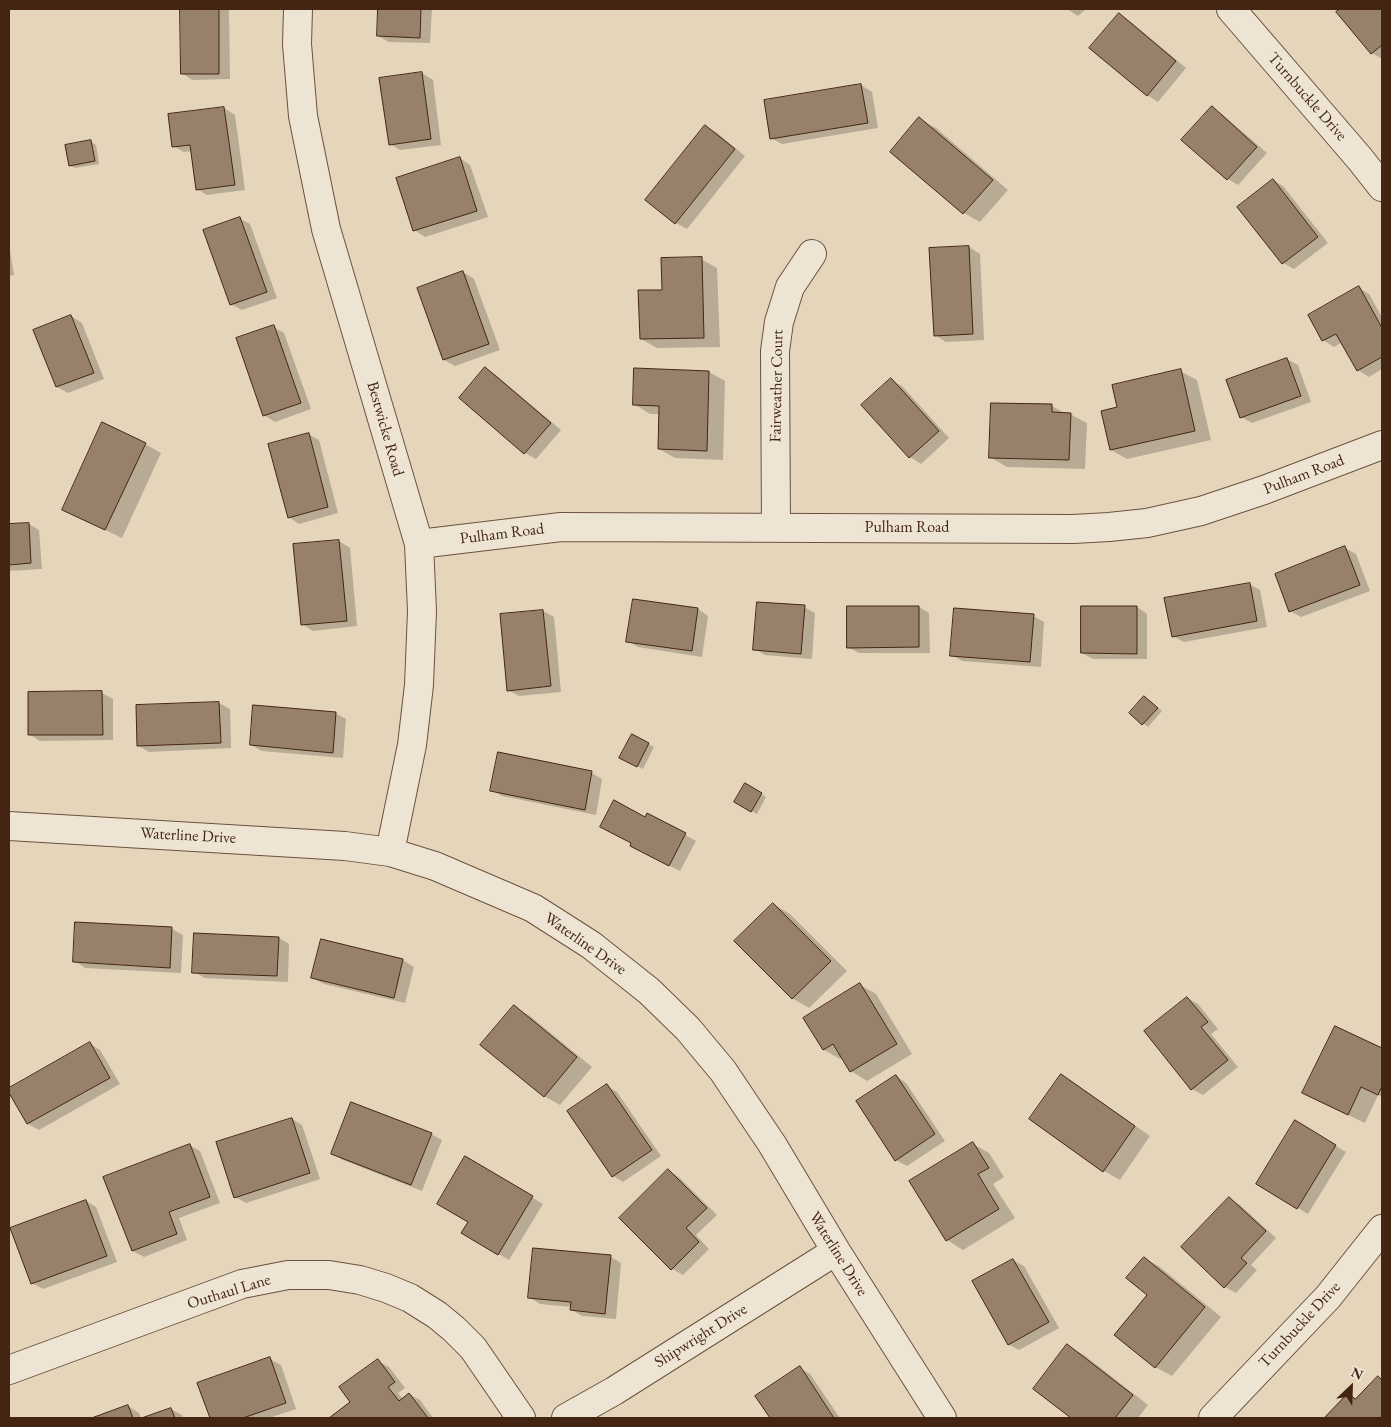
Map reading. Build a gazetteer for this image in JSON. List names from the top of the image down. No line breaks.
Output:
{"streets":{"street":["Turnbuckle Drive","Fairweather Court","Bestwicke Road","Pulham Road","Waterline Drive","Outhaul Lane","Shipwright Drive"]},"crossings":[["Fairweather Court","Pulham Road"],["Bestwicke Road","Pulham Road"],["Bestwicke Road","Waterline Drive"],["Waterline Drive","Shipwright Drive"]],"north":"top right"}
